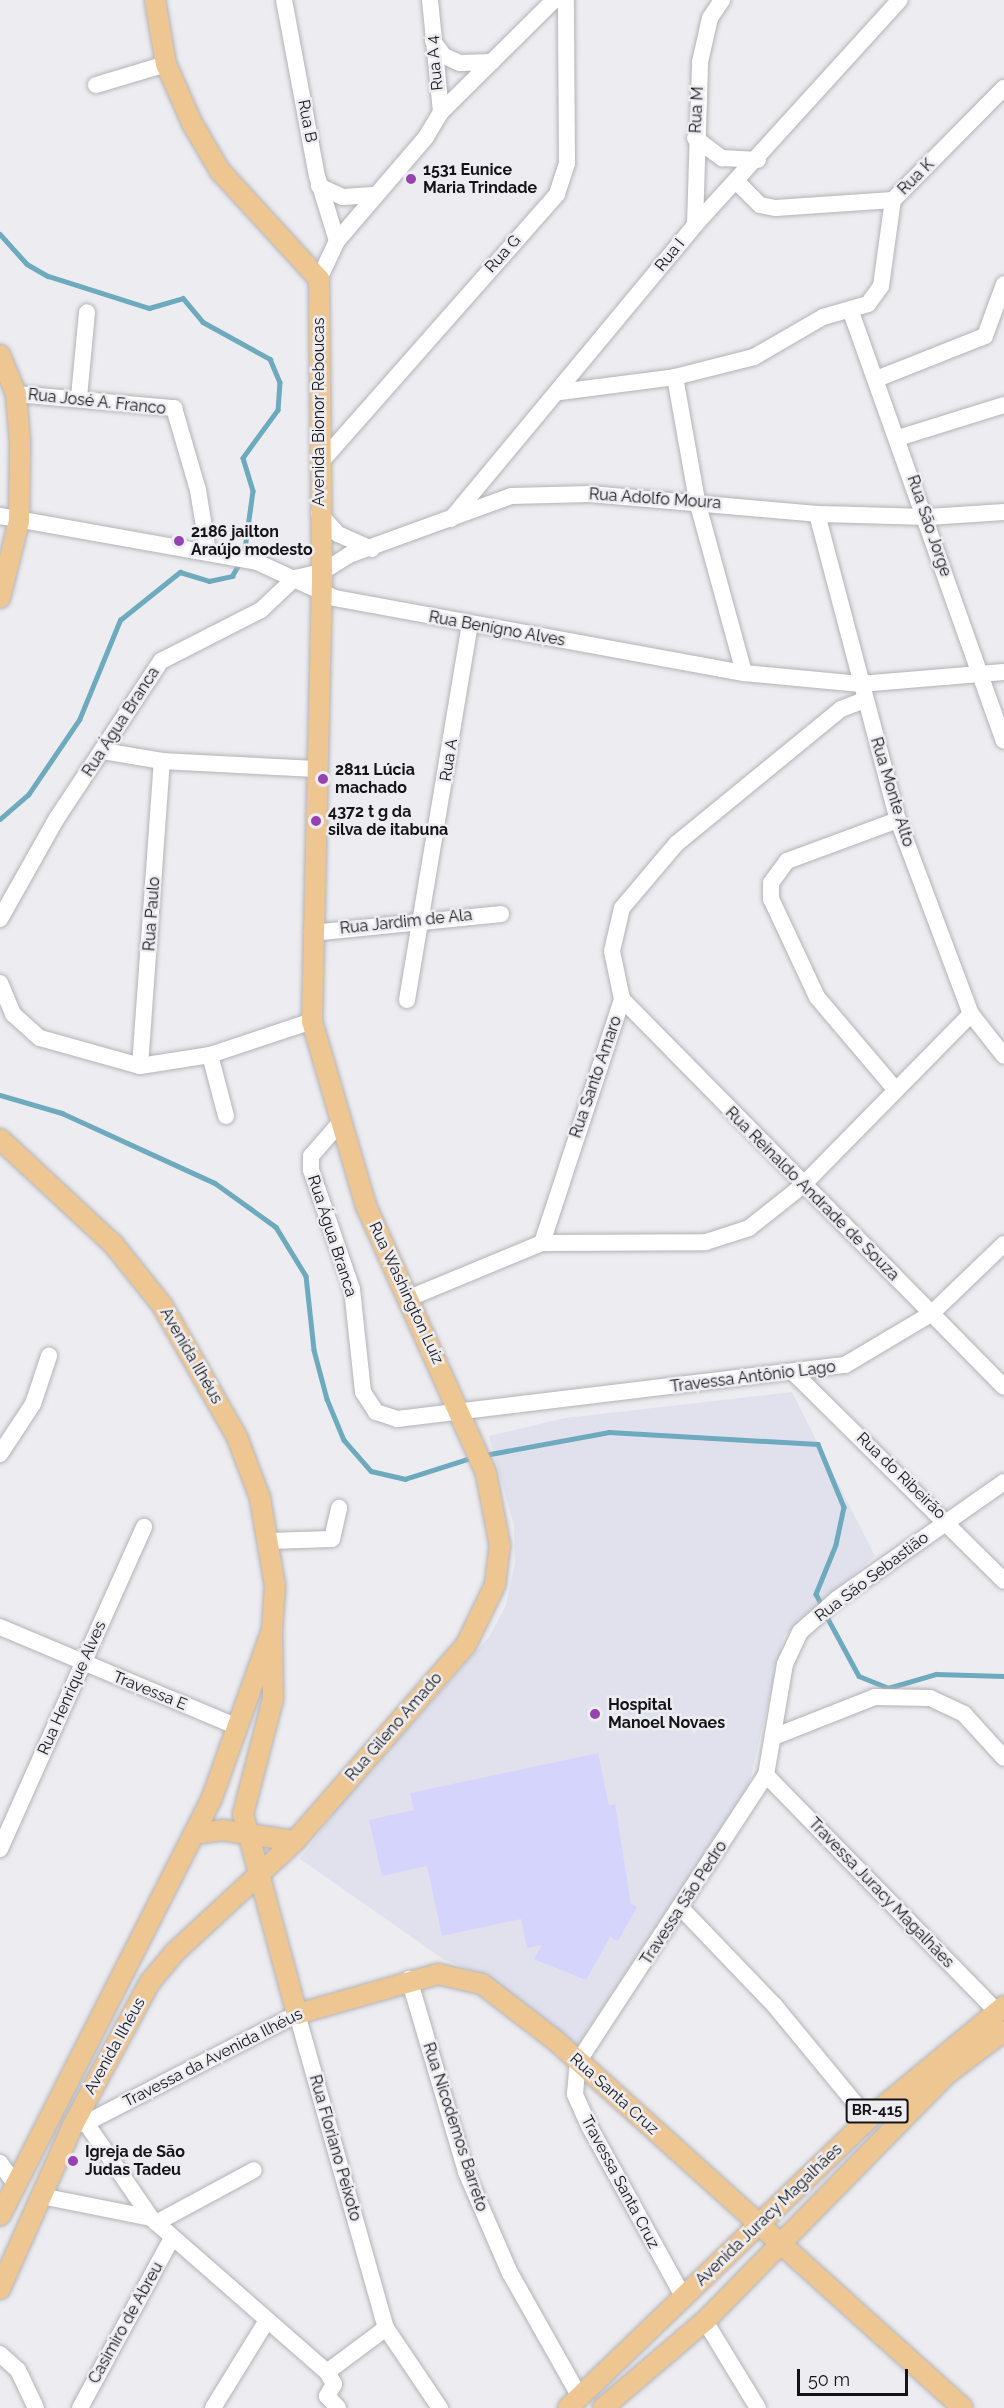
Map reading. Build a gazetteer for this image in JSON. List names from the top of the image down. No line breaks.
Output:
{"streets":{"main road":["Avenida Bionor Reboucas","Rua Washington Luiz","Avenida Ilhéus","Rua Gileno Amado","Travessa da Avenida Ilhéus","Rua Santa Cruz","BR-415","Rua Floriano Peixoto","Avenida Juracy Magalhães"],"street":["Rua A 4","Rua M","Rua B","Rua K","Rua G","Rua I","Rua José A. Franco","Rua Adolfo Moura","Rua São Jorge","Rua Benígno Alves","Rua Água Branca","Rua A","Rua Monte Alto","Rua Paulo","Rua Jardim de Ala","Rua Santo Amaro","Rua Reinaldo Andrade de Souza","Travessa Antônio Lago","Rua do Ribeirão","Rua São Sebastião","Rua Henrique Alves","Travessa E","Travessa Juracy Magalhães","Travessa São Pedro","Rua Nicodemos Barreto","Travessa Santa Cruz","Casimiro de Abreu"]},"crossings":[["Rua M","Rua I"],["Rua K","Rua I"],["Rua G","Avenida Bionor Reboucas"],["Rua I","Rua Adolfo Moura"],["Avenida Bionor Reboucas","Rua Adolfo Moura"],["Avenida Bionor Reboucas","Rua Benígno Alves"],["Avenida Bionor Reboucas","Rua Jardim de Ala"],["Avenida Bionor Reboucas","Rua Washington Luiz"],["Rua Adolfo Moura","Rua São Jorge"],["Rua Adolfo Moura","Rua Benígno Alves"],["Rua Adolfo Moura","Rua Monte Alto"],["Rua São Jorge","Rua Benígno Alves"],["Rua Benígno Alves","Rua A"],["Rua Benígno Alves","Rua Monte Alto"],["Rua Benígno Alves","Rua Santo Amaro"],["Rua Água Branca","Rua Washington Luiz"],["Rua Água Branca","Travessa Antônio Lago"],["Rua A","Rua Jardim de Ala"],["Rua Monte Alto","Rua Santo Amaro"],["Rua Santo Amaro","Rua Reinaldo Andrade de Souza"],["Rua Reinaldo Andrade de Souza","Travessa Antônio Lago"],["Rua Washington Luiz","Travessa Antônio Lago"],["Rua Washington Luiz","Rua Gileno Amado"],["Avenida Ilhéus","Travessa E"],["Avenida Ilhéus","Rua Gileno Amado"],["Avenida Ilhéus","Travessa da Avenida Ilhéus"],["Avenida Ilhéus","Rua Floriano Peixoto"],["Travessa Antônio Lago","Rua do Ribeirão"],["Rua do Ribeirão","Rua São Sebastião"],["Rua São Sebastião","Travessa São Pedro"],["Rua Henrique Alves","Travessa E"],["Rua Gileno Amado","Rua Floriano Peixoto"],["Travessa Juracy Magalhães","Travessa São Pedro"],["Travessa Juracy Magalhães","Avenida Juracy Magalhães"],["Travessa São Pedro","Rua Santa Cruz"],["Travessa São Pedro","Travessa Santa Cruz"],["Travessa da Avenida Ilhéus","Rua Santa Cruz"],["Travessa da Avenida Ilhéus","Rua Nicodemos Barreto"],["Travessa da Avenida Ilhéus","Rua Floriano Peixoto"],["Rua Santa Cruz","Travessa Santa Cruz"],["Rua Santa Cruz","Avenida Juracy Magalhães"],["Rua Nicodemos Barreto","Avenida Juracy Magalhães"],["Travessa Santa Cruz","Avenida Juracy Magalhães"]],"places":["1531 Eunice Maria Trindade","2186 jailton Araújo modesto","2811 Lúcia machado","4372 t g da silva de itabuna","Hospital Manoel Novaes","Igreja de São Judas Tadeu"],"scale_bar":"50 m"}
